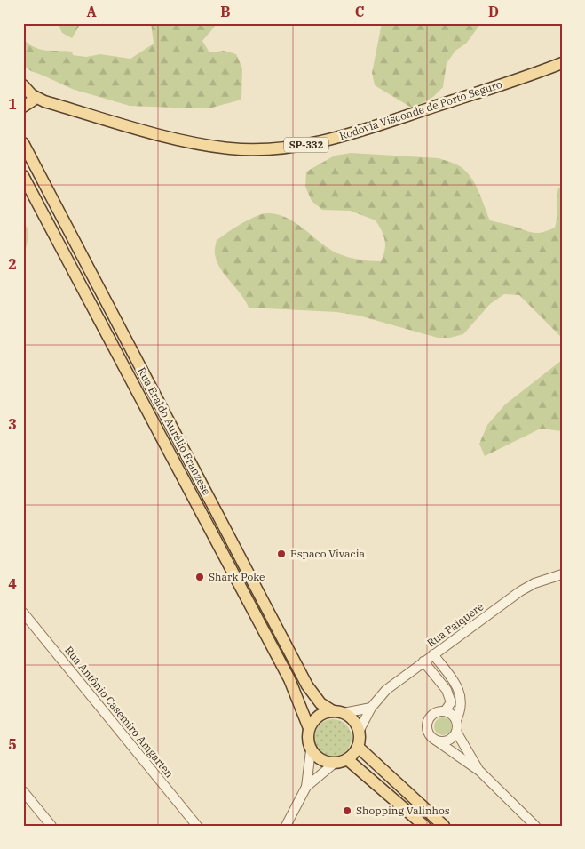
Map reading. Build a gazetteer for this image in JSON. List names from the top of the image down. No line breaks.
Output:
{"streets":{"main road":["Rodovia Visconde de Porto Seguro","SP-332","Rua Eraldo Aurélio Franzese"],"street":["Rua Paiquere","Rua Antônio Casemiro Amgarten"]},"crossings":[["Rua Eraldo Aurélio Franzese","Rua Paiquere"]],"places":["Espaco Vivacia","Shark Poke","Shopping Valinhos"],"grid":{"columns":["A","B","C","D"],"rows":["1","2","3","4","5"]}}
